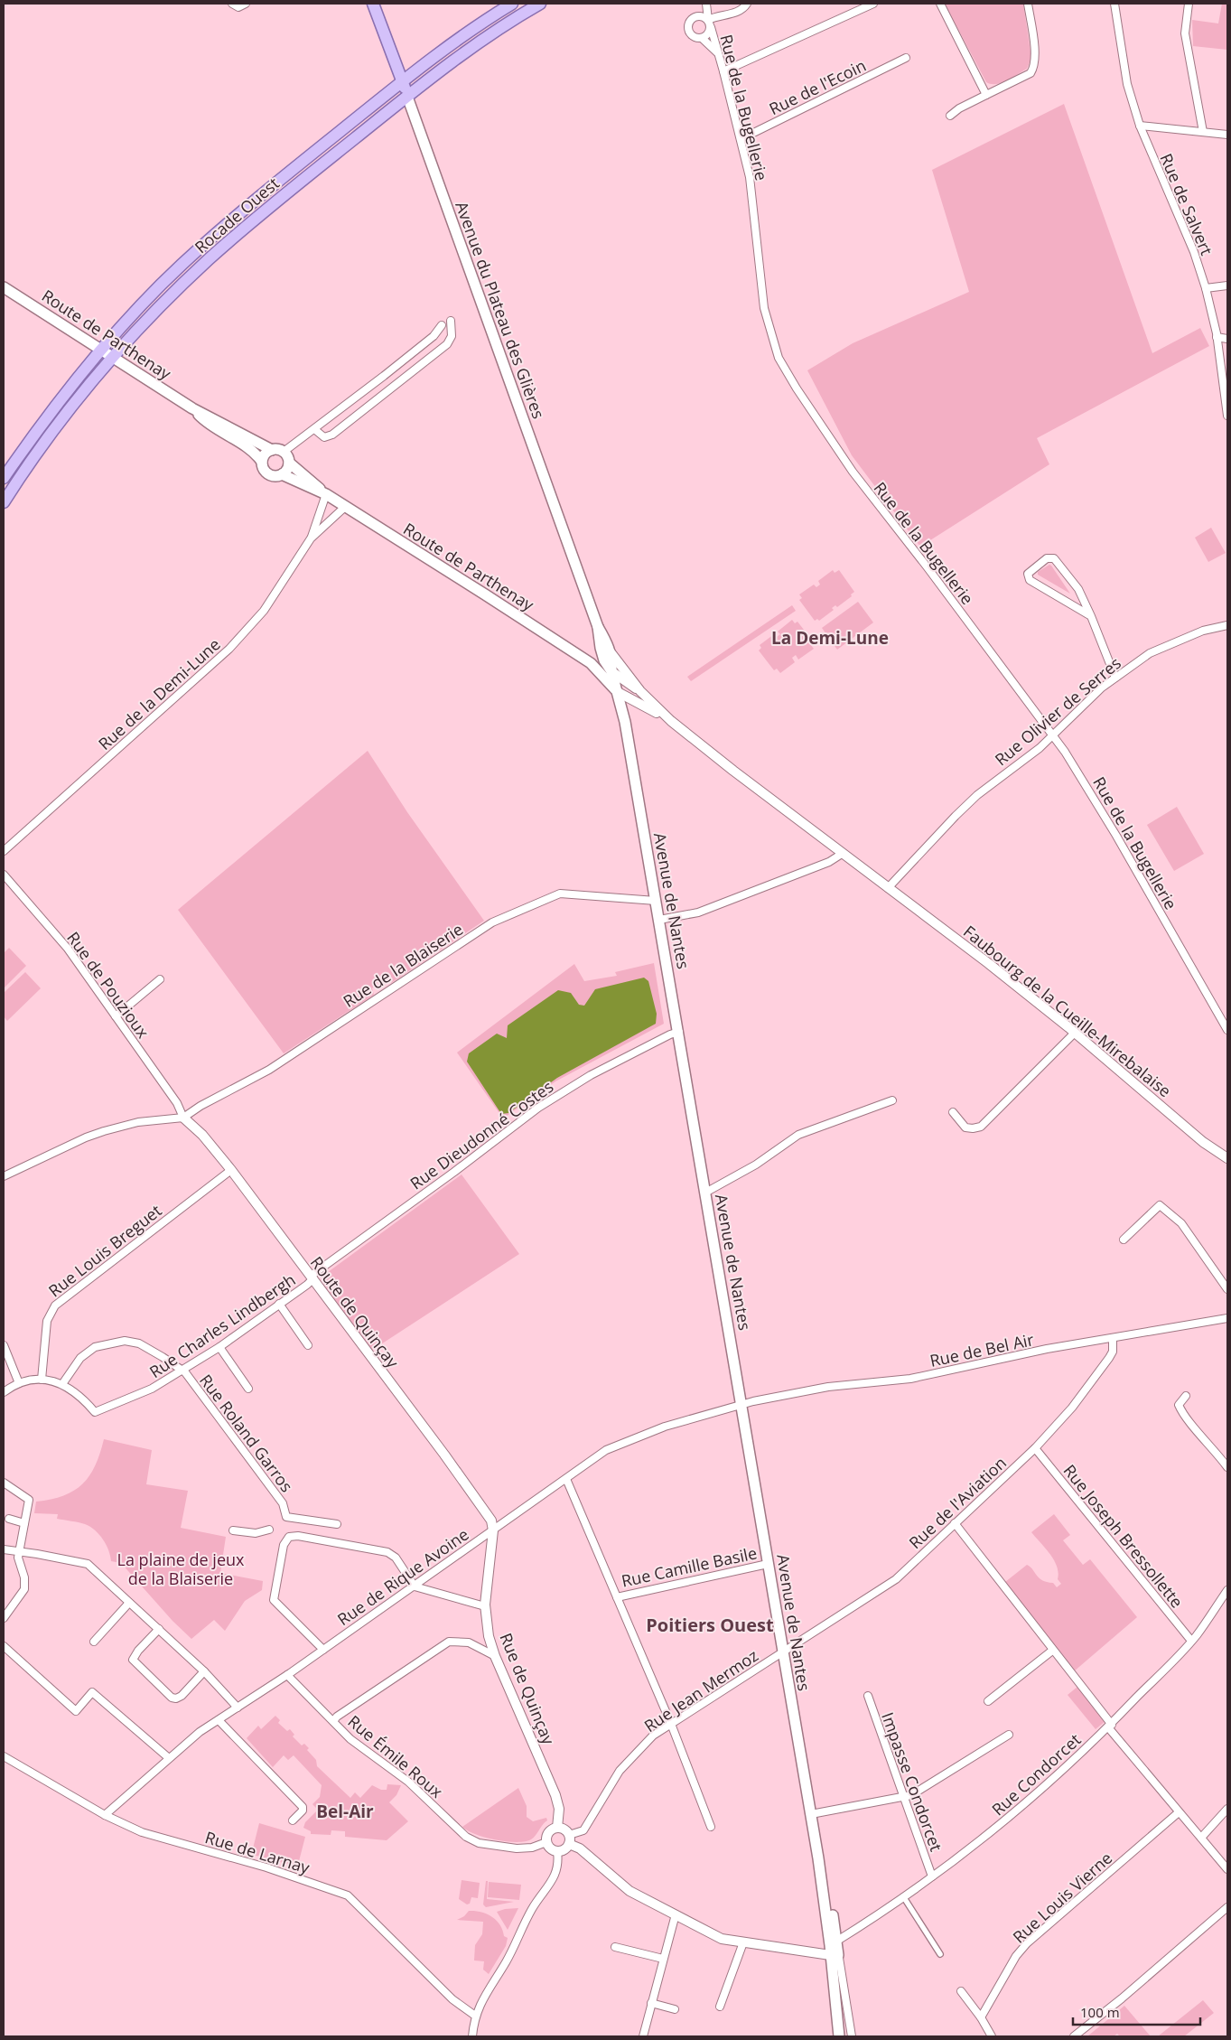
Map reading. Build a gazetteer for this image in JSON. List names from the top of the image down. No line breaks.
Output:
{"streets":{"main road":["Rocade Ouest","Avenue du Plateau des Glières","Route de Parthenay","Avenue de Nantes"],"street":["Rue de l'Ecoin","Rue de la Bugellerie","Rue de Salvert","Rue de la Demi-Lune","Rue Olivier de Serres","Rue de la Blaiserie","Rue de Pouzioux","Faubourg de la Cueille-Mirebalaise","Rue Dieudonné Costes","Rue Louis Breguet","Route de Quinçay","Rue Charles Lindbergh","Rue de Bel Air","Rue Roland Garros","Rue de l'Aviation","Rue Joseph Bressollette","Rue Camille Basile","Rue de Rique Avoine","Rue de Quinçay","Rue Jean Mermoz","Rue Émile Roux","Rue Condorcet","Impasse Condorcet","Rue de Larnay","Rue Louis Vierne"]},"crossings":[["Rue de l'Ecoin","Rue de la Bugellerie"],["Rue de la Bugellerie","Rue Olivier de Serres"],["Rocade Ouest","Avenue du Plateau des Glières"],["Rocade Ouest","Route de Parthenay"],["Avenue du Plateau des Glières","Route de Parthenay"],["Avenue du Plateau des Glières","Avenue de Nantes"],["Route de Parthenay","Rue de la Demi-Lune"],["Route de Parthenay","Avenue de Nantes"],["Rue Olivier de Serres","Faubourg de la Cueille-Mirebalaise"],["Avenue de Nantes","Rue de la Blaiserie"],["Avenue de Nantes","Rue Dieudonné Costes"],["Avenue de Nantes","Rue de Bel Air"],["Avenue de Nantes","Rue de l'Aviation"],["Avenue de Nantes","Rue Camille Basile"],["Avenue de Nantes","Rue de Rique Avoine"],["Avenue de Nantes","Rue Jean Mermoz"],["Avenue de Nantes","Rue Condorcet"],["Rue de la Blaiserie","Rue de Pouzioux"],["Rue de la Blaiserie","Route de Quinçay"],["Rue de Pouzioux","Route de Quinçay"],["Rue Dieudonné Costes","Route de Quinçay"],["Rue Dieudonné Costes","Rue Charles Lindbergh"],["Rue Louis Breguet","Route de Quinçay"],["Route de Quinçay","Rue Charles Lindbergh"],["Route de Quinçay","Rue de Rique Avoine"],["Route de Quinçay","Rue de Quinçay"],["Rue Charles Lindbergh","Rue Roland Garros"],["Rue de Bel Air","Rue de l'Aviation"],["Rue de Bel Air","Rue de Rique Avoine"],["Rue de l'Aviation","Rue Joseph Bressollette"],["Rue de l'Aviation","Rue Jean Mermoz"],["Rue Joseph Bressollette","Rue Condorcet"],["Rue de Rique Avoine","Rue de Quinçay"],["Rue de Rique Avoine","Rue Émile Roux"],["Rue de Rique Avoine","Rue de Larnay"],["Rue de Quinçay","Rue Jean Mermoz"],["Rue de Quinçay","Rue Émile Roux"],["Rue Jean Mermoz","Rue Émile Roux"],["Rue Condorcet","Impasse Condorcet"]],"districts":["La Demi-Lune","Poitiers Ouest","Bel-Air"],"parks":["La plaine de jeux de la Blaiserie"],"scale_bar":"100 m"}
